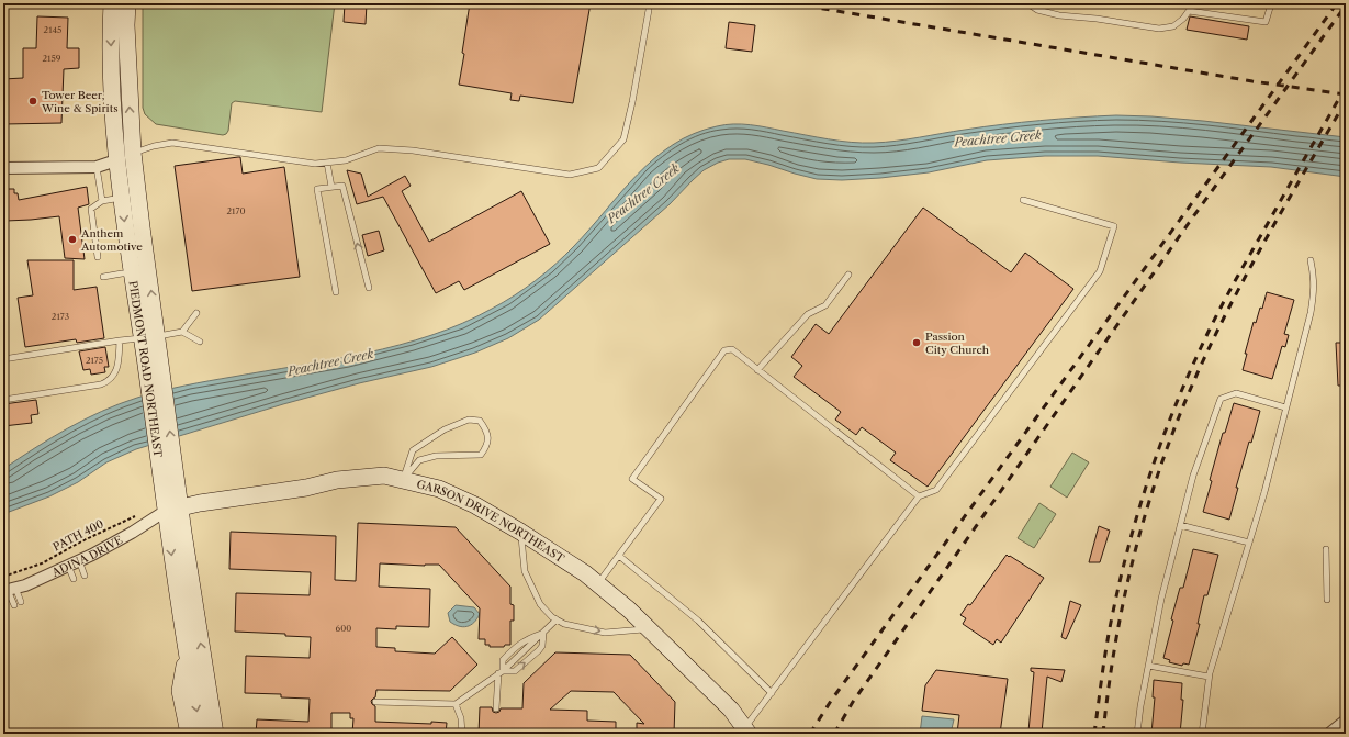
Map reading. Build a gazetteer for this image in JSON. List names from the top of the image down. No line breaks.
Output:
{"streets":{"main road":["PIEDMONT ROAD NORTHEAST","GARSON DRIVE NORTHEAST"],"street":["ADINA DRIVE"],"path":["PATH 400"]},"crossings":[["PIEDMONT ROAD NORTHEAST","GARSON DRIVE NORTHEAST"],["PIEDMONT ROAD NORTHEAST","ADINA DRIVE"],["GARSON DRIVE NORTHEAST","ADINA DRIVE"]],"water":["Peachtree Creek"],"places":["Tower Beer, Wine & Spirits","Anthem Automotive","Passion City Church"],"house_numbers":["2145","2159","2170","2173","2175","600"]}
